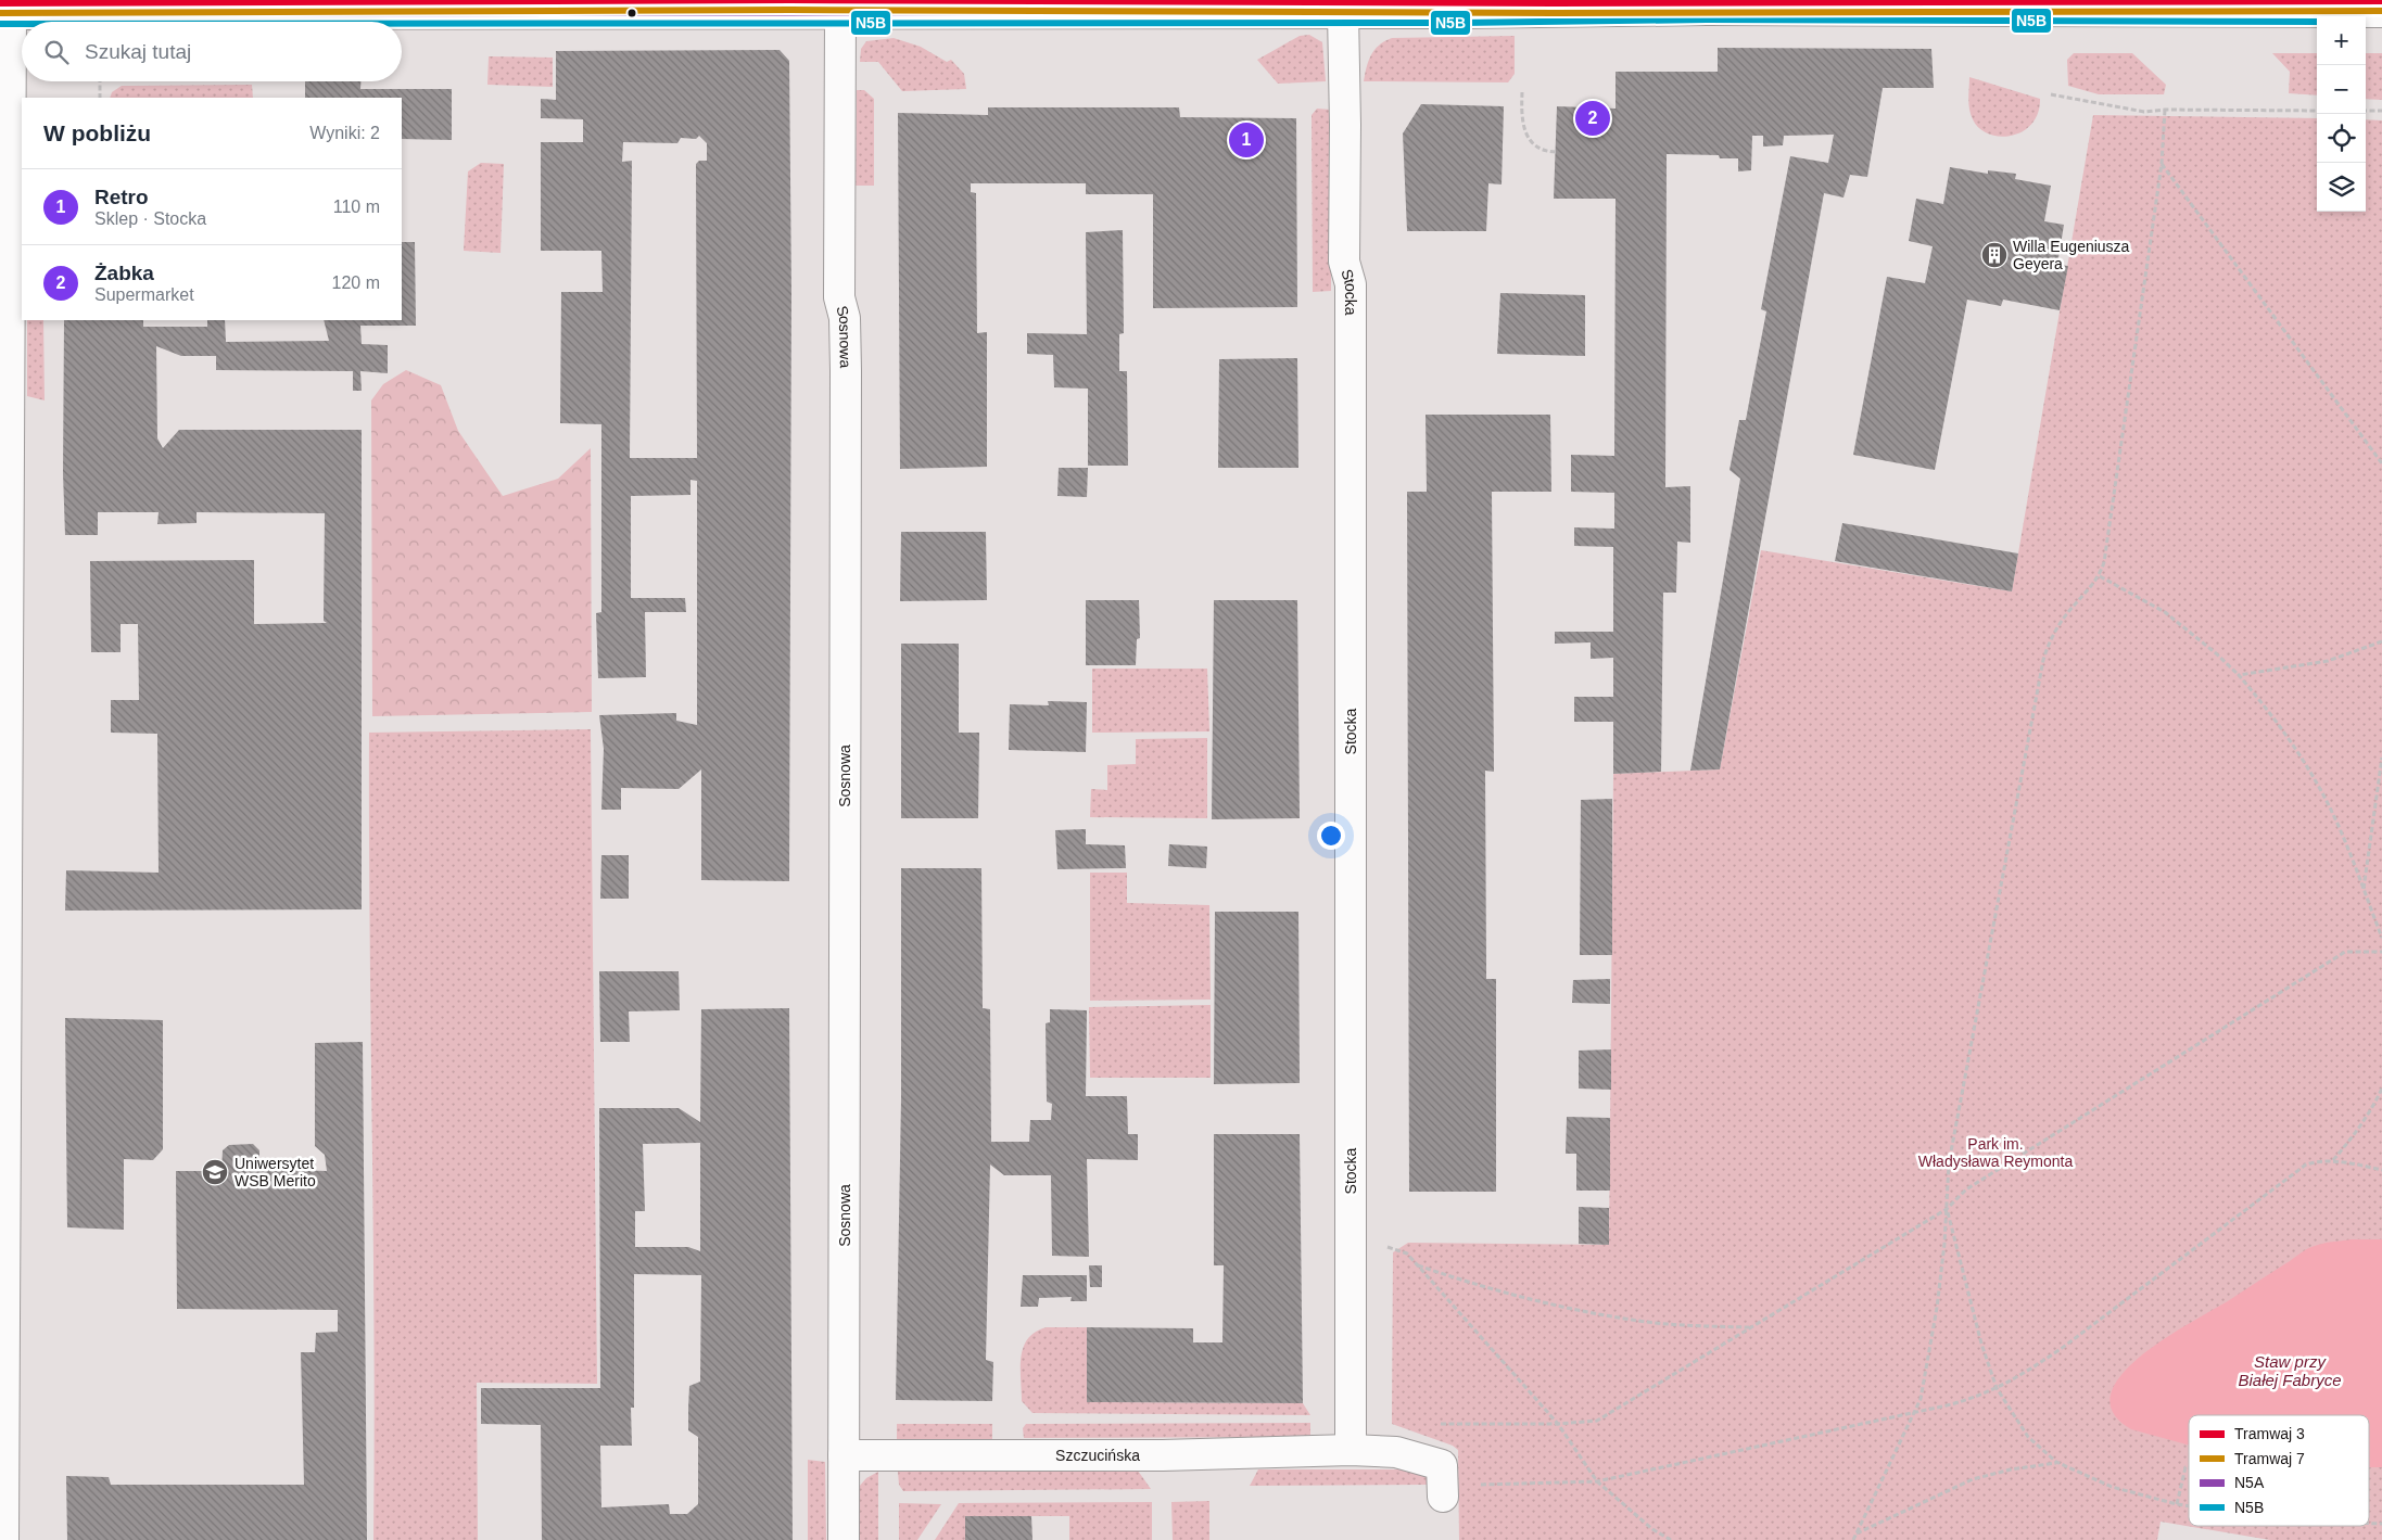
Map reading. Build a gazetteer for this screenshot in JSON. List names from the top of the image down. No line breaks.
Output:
{"streets":{"street":["Stocka","Sosnowa","Szczucińska"]},"crossings":[["Stocka","Szczucińska"],["Sosnowa","Szczucińska"]],"water":["Staw przy Białej Fabryce"],"parks":["Park im. Władysława Reymonta"],"places":{"building":["Willa Eugeniusza Geyera"],"school or university":["Uniwersytet WSB Merito"]},"lines":["tram line 3","tram line 7","transit line N5A","transit line N5B"],"legend":["Tramwaj 3","Tramwaj 7","N5A","N5B"],"page":{"map_buttons":["+","−"],"search":"Szukaj tutaj","heading":["W pobliżu","Wyniki: 2"],"pins":["2","1"],"list":[{"mark":"1","name":"Retro","note":"Sklep · Stocka","value":"110 m"},{"mark":"2","name":"Żabka","note":"Supermarket","value":"120 m"}]}}
